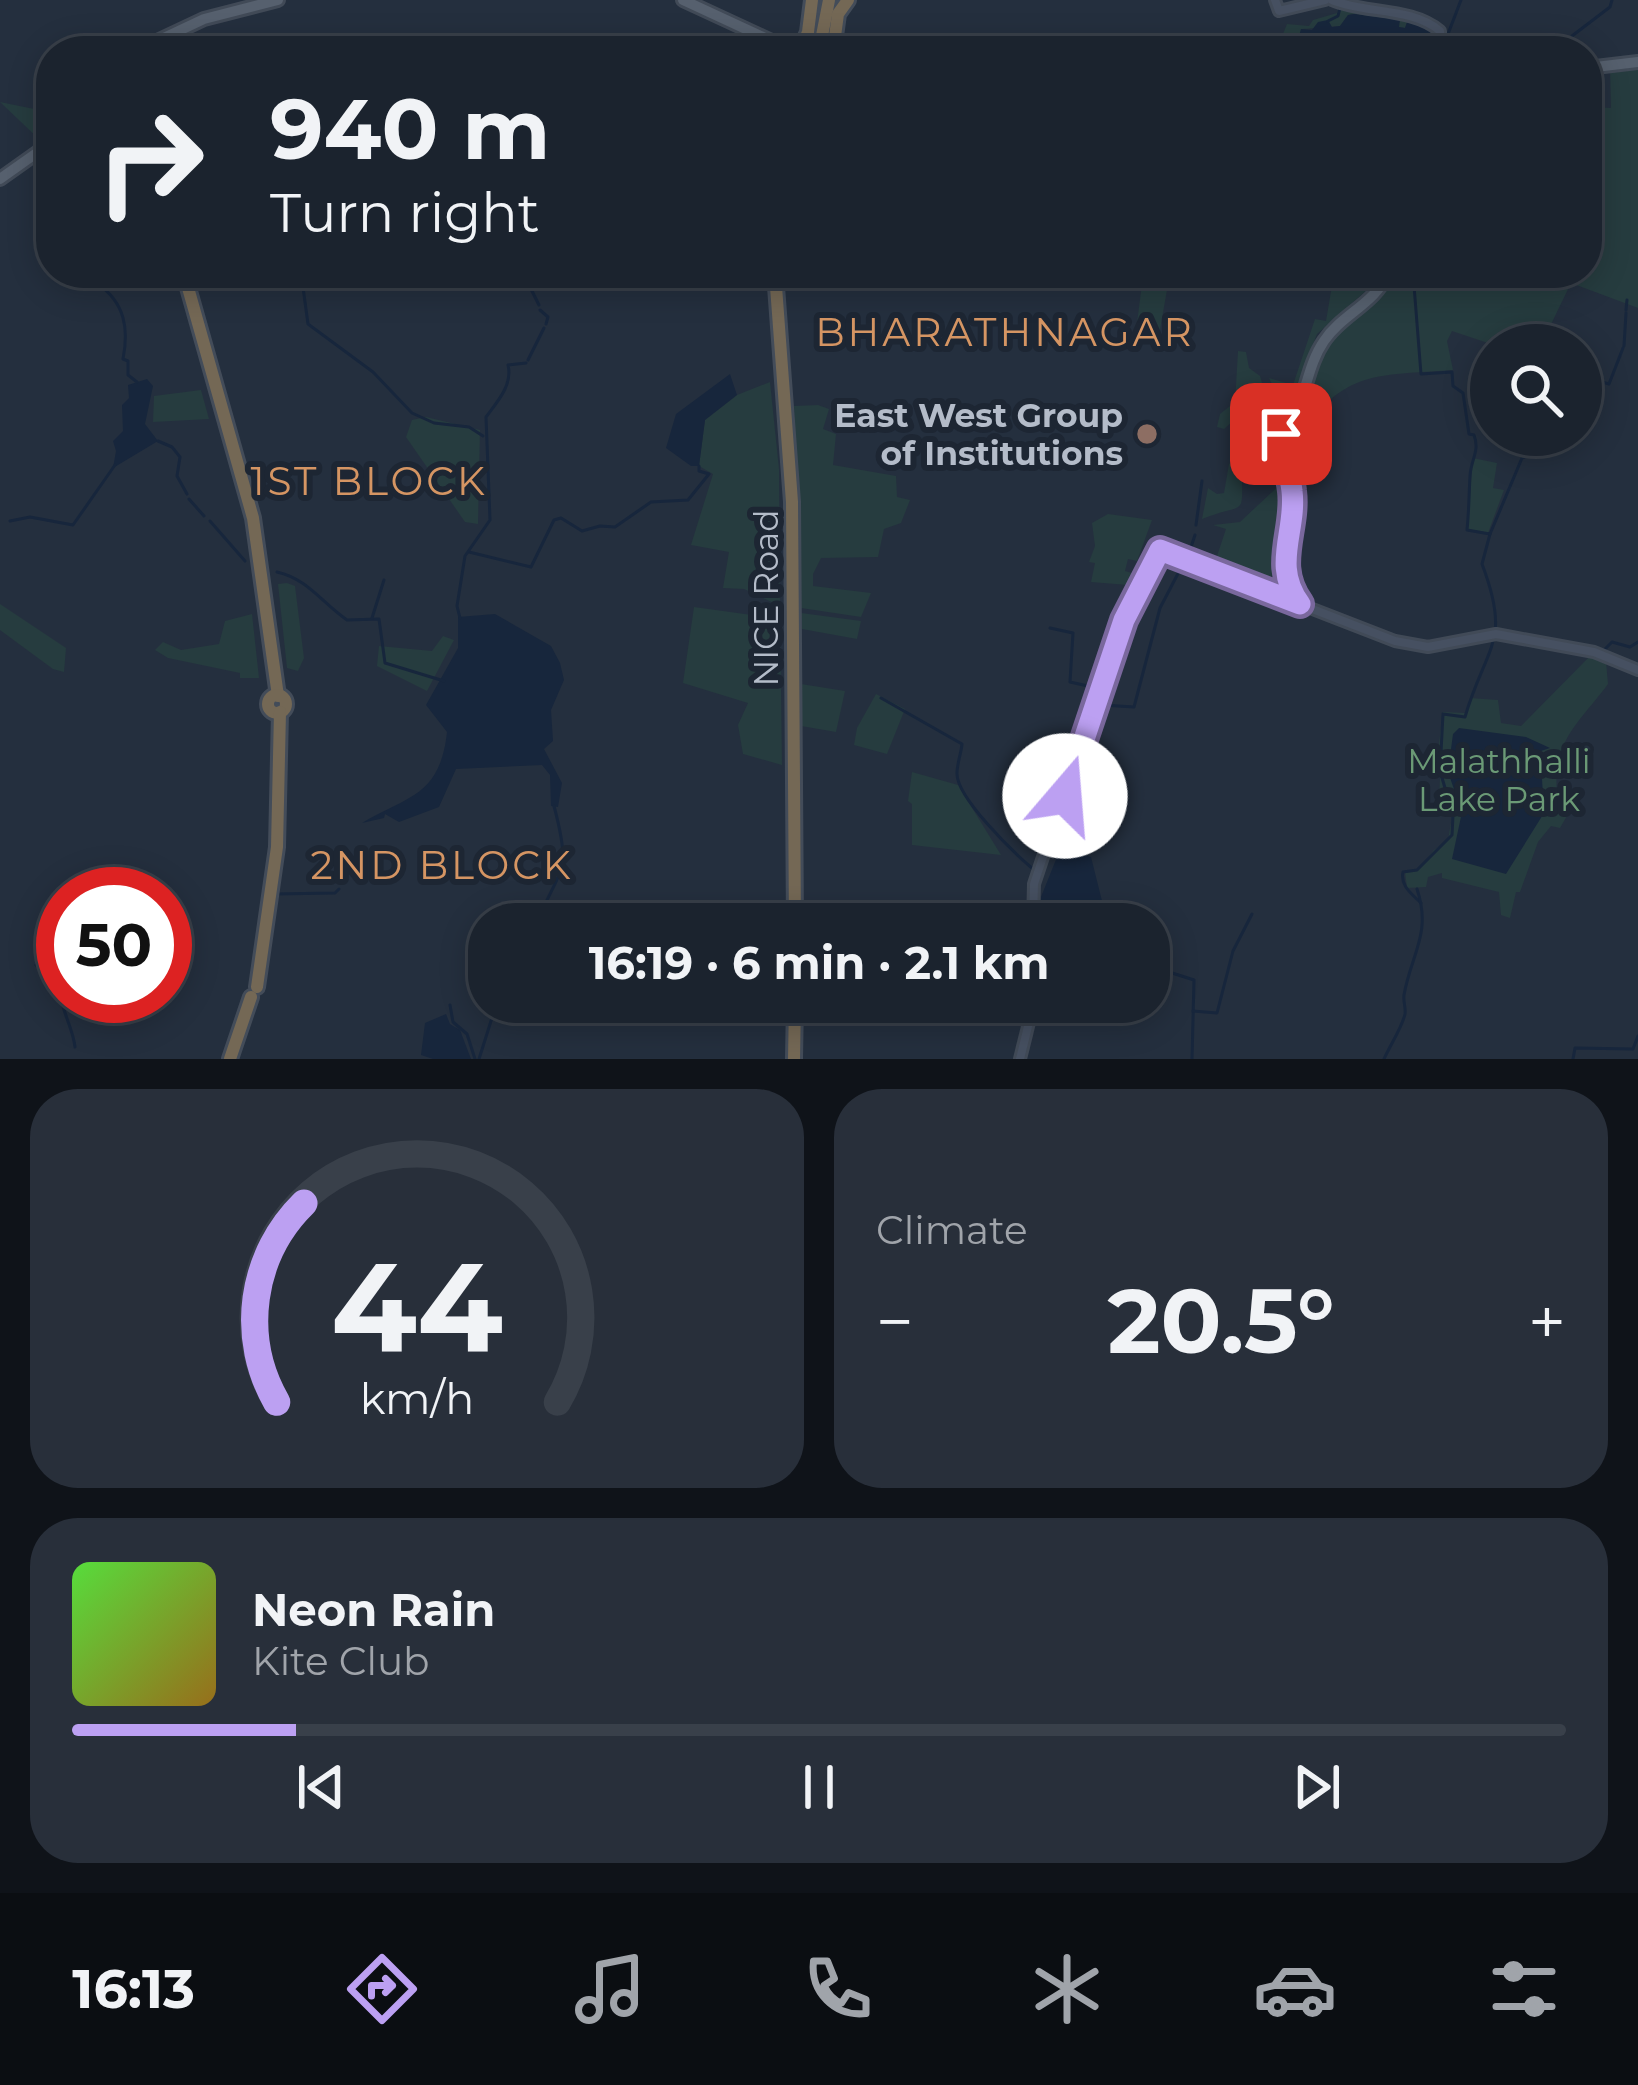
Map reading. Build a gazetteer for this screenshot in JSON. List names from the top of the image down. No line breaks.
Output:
{"streets":{"highway":["NICE Road"]},"districts":["BHARATHNAGAR","1ST BLOCK","2ND BLOCK"],"parks":["Malathhalli Lake Park"],"places":["East West Group of Institutions"],"page":{"turn":["940 m","Turn right"],"limit":"50","trip":"16:19 · 6 min · 2.1 km","tile":"Climate","heat":["−","20.5°","+"],"song":["Neon Rain","Kite Club"],"tabs":"16:13","gauge":["44","km/h"]}}
